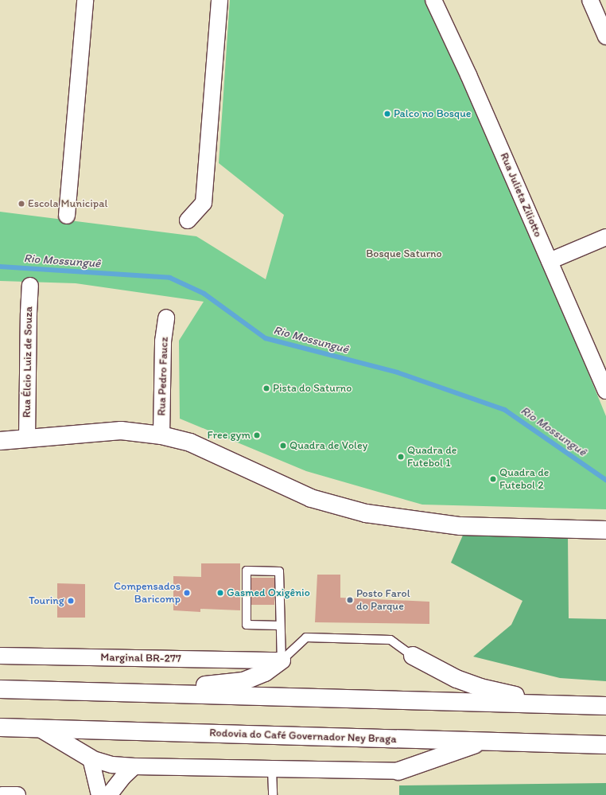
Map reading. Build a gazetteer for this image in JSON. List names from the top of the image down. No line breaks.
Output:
{"streets":{"main road":["Rodovia do Café Governador Ney Braga"],"street":["Rua Julieta Ziliotto","Rua Élcio Luiz de Souza","Rua Pedro Faucz","Marginal BR-277"]},"water":["Rio Mossunguê"],"parks":["Bosque Saturno"],"places":["Palco no Bosque","Escola Municipal","Pista do Saturno","Free gym","Quadra de Voley","Quadra de Futebol 1","Quadra de Futebol 2","Compensados Baricomp","Gasmed Oxigênio","Posto Farol do Parque","Touring"]}
